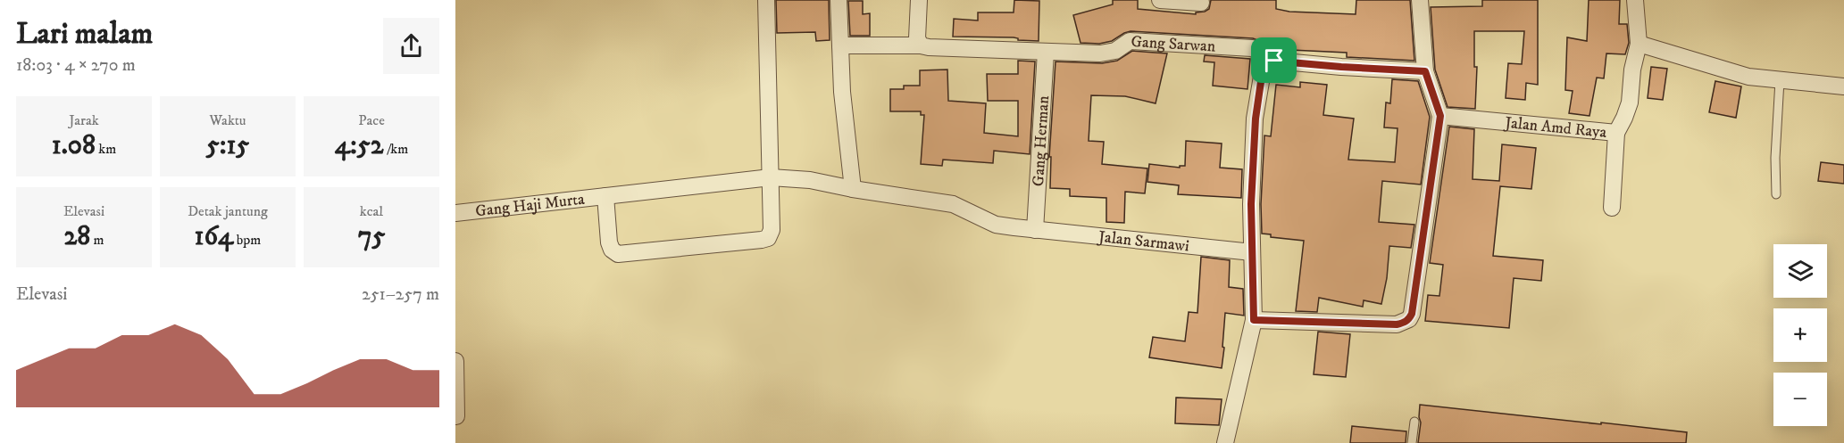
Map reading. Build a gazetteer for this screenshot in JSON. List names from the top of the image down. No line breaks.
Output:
{"streets":{"street":["Gang Sarwan","Jalan Amd Raya","Gang Herman","Gang Haji Murta","Jalan Sarmawi"]},"crossings":[["Gang Sarwan","Gang Herman"],["Gang Herman","Jalan Sarmawi"],["Gang Haji Murta","Jalan Sarmawi"]],"page":{"heading":["Lari malam","18:03 · 4 × 270 m"],"stats":[["Jarak","1.08 km"],["Waktu","5:15"],["Pace","4:52 /km"],["Elevasi","28 m"],["Detak jantung","164 bpm"],["kcal","75"]],"map_buttons":["+","−"],"chart":["Elevasi","251–257 m"]}}
